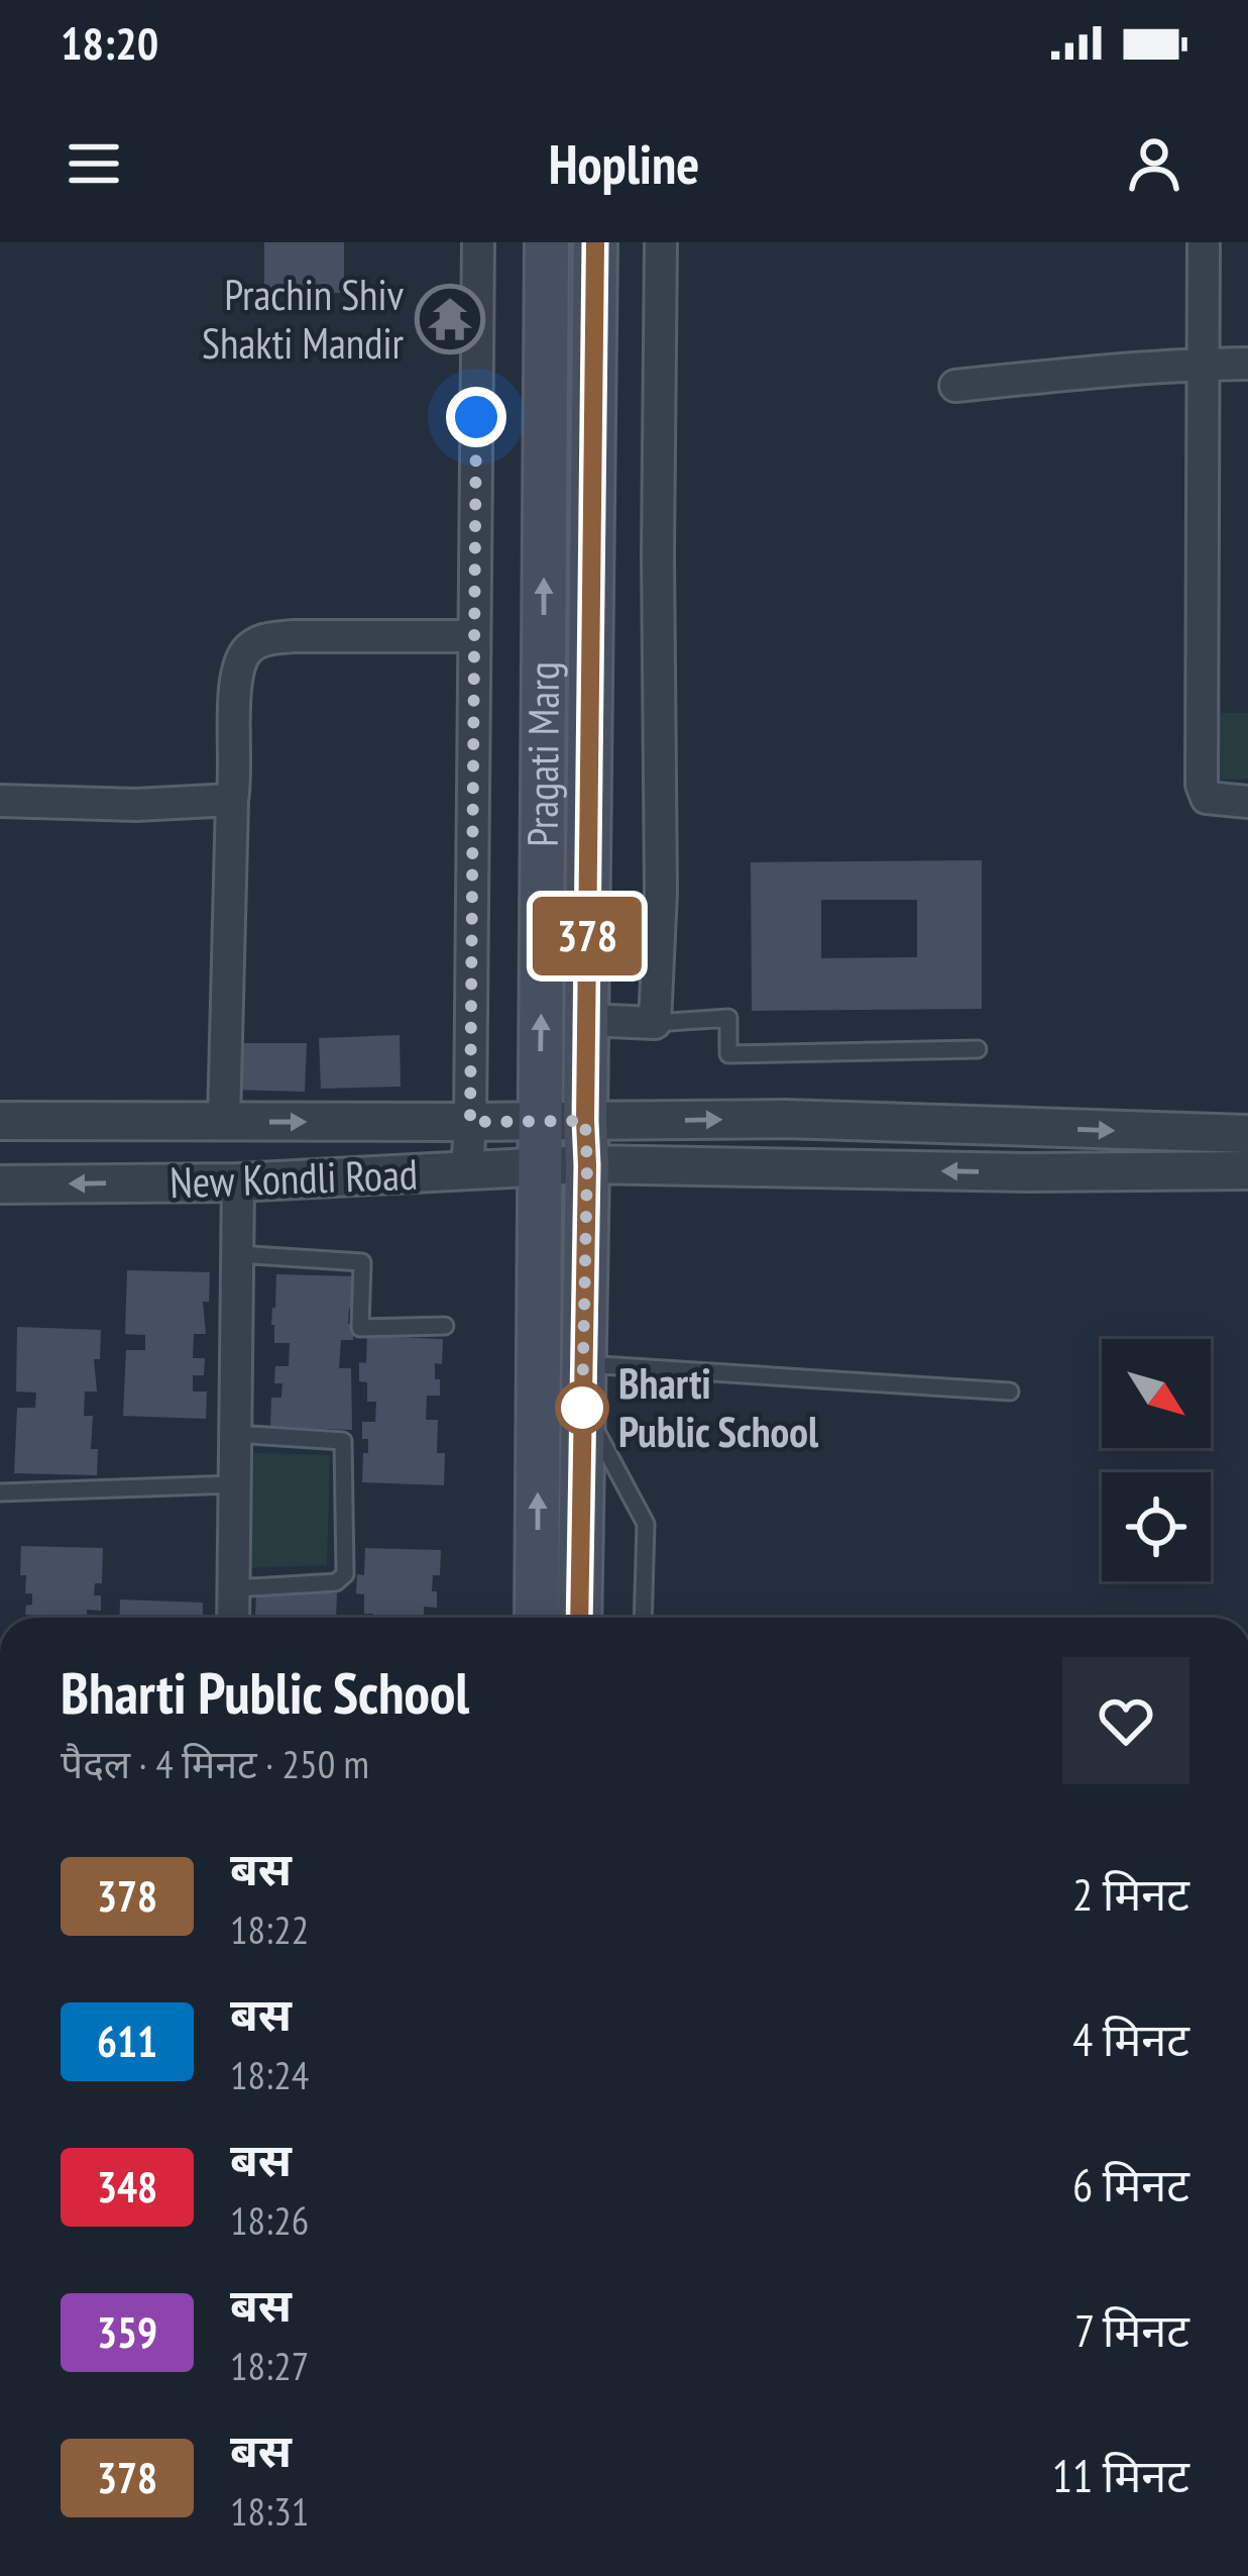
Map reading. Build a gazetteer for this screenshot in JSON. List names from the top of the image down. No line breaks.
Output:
{"streets":{"main road":["Pragati Marg"],"street":["New Kondli Road"]},"crossings":[["Pragati Marg","New Kondli Road"]],"places":{"temple":["Prachin Shiv Shakti Mandir"],"other":["Bharti Public School"]},"lines":["bus line 378"],"north":"bottom right","page":{"status":"18:20","header":"Hopline","on_map":"378","heading":["Bharti Public School","पैदल · 4 मिनट · 250 m"],"list":[{"mark":"378","name":"बस","note":"18:22","value":"2 मिनट"},{"mark":"611","name":"बस","note":"18:24","value":"4 मिनट"},{"mark":"348","name":"बस","note":"18:26","value":"6 मिनट"},{"mark":"359","name":"बस","note":"18:27","value":"7 मिनट"},{"mark":"378","name":"बस","note":"18:31","value":"11 मिनट"}]}}
